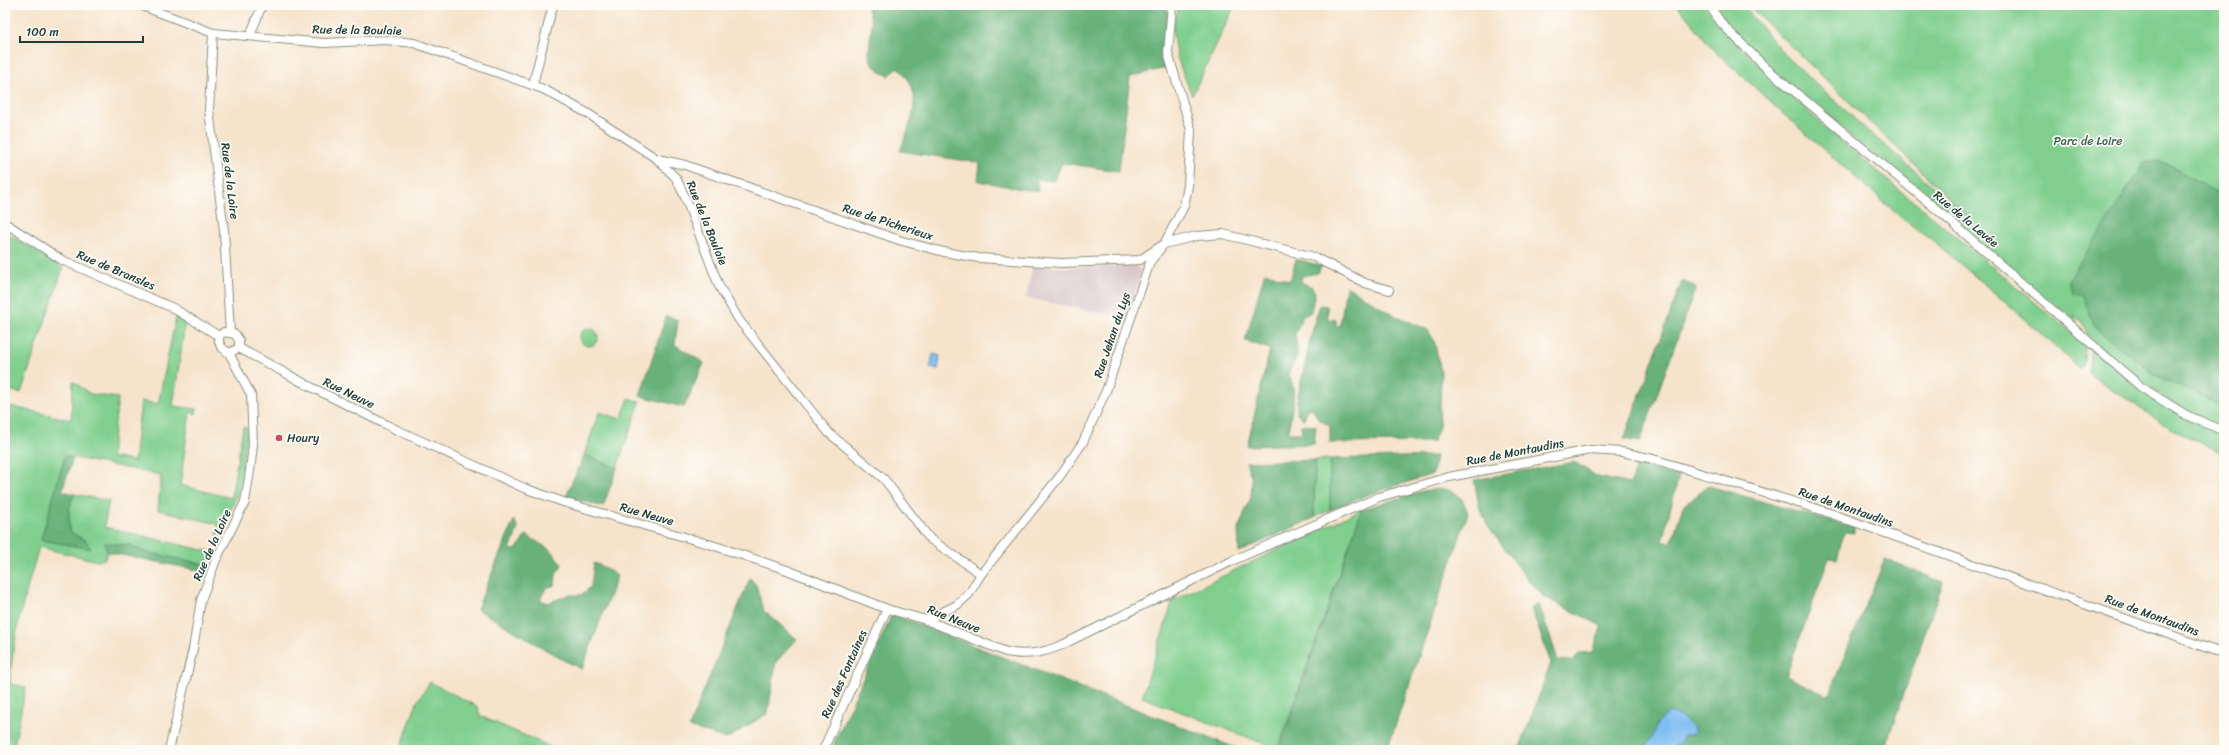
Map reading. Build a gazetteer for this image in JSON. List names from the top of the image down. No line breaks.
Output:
{"streets":{"street":["Rue de la Boulaie","Rue de la Loire","Rue de la Levée","Rue de Picherieux","Rue de Bransles","Rue Jehan du Lys","Rue Neuve","Rue de Montaudins","Rue des Fontaines"]},"crossings":[["Rue de la Boulaie","Rue de la Loire"],["Rue de la Boulaie","Rue de Picherieux"],["Rue de la Boulaie","Rue Jehan du Lys"],["Rue de la Loire","Rue de Bransles"],["Rue de la Loire","Rue Neuve"],["Rue de Picherieux","Rue Jehan du Lys"],["Rue de Bransles","Rue Neuve"],["Rue Jehan du Lys","Rue Neuve"],["Rue Neuve","Rue de Montaudins"],["Rue Neuve","Rue des Fontaines"]],"parks":["Parc de Loire"],"places":["Houry"],"scale_bar":"100 m"}
